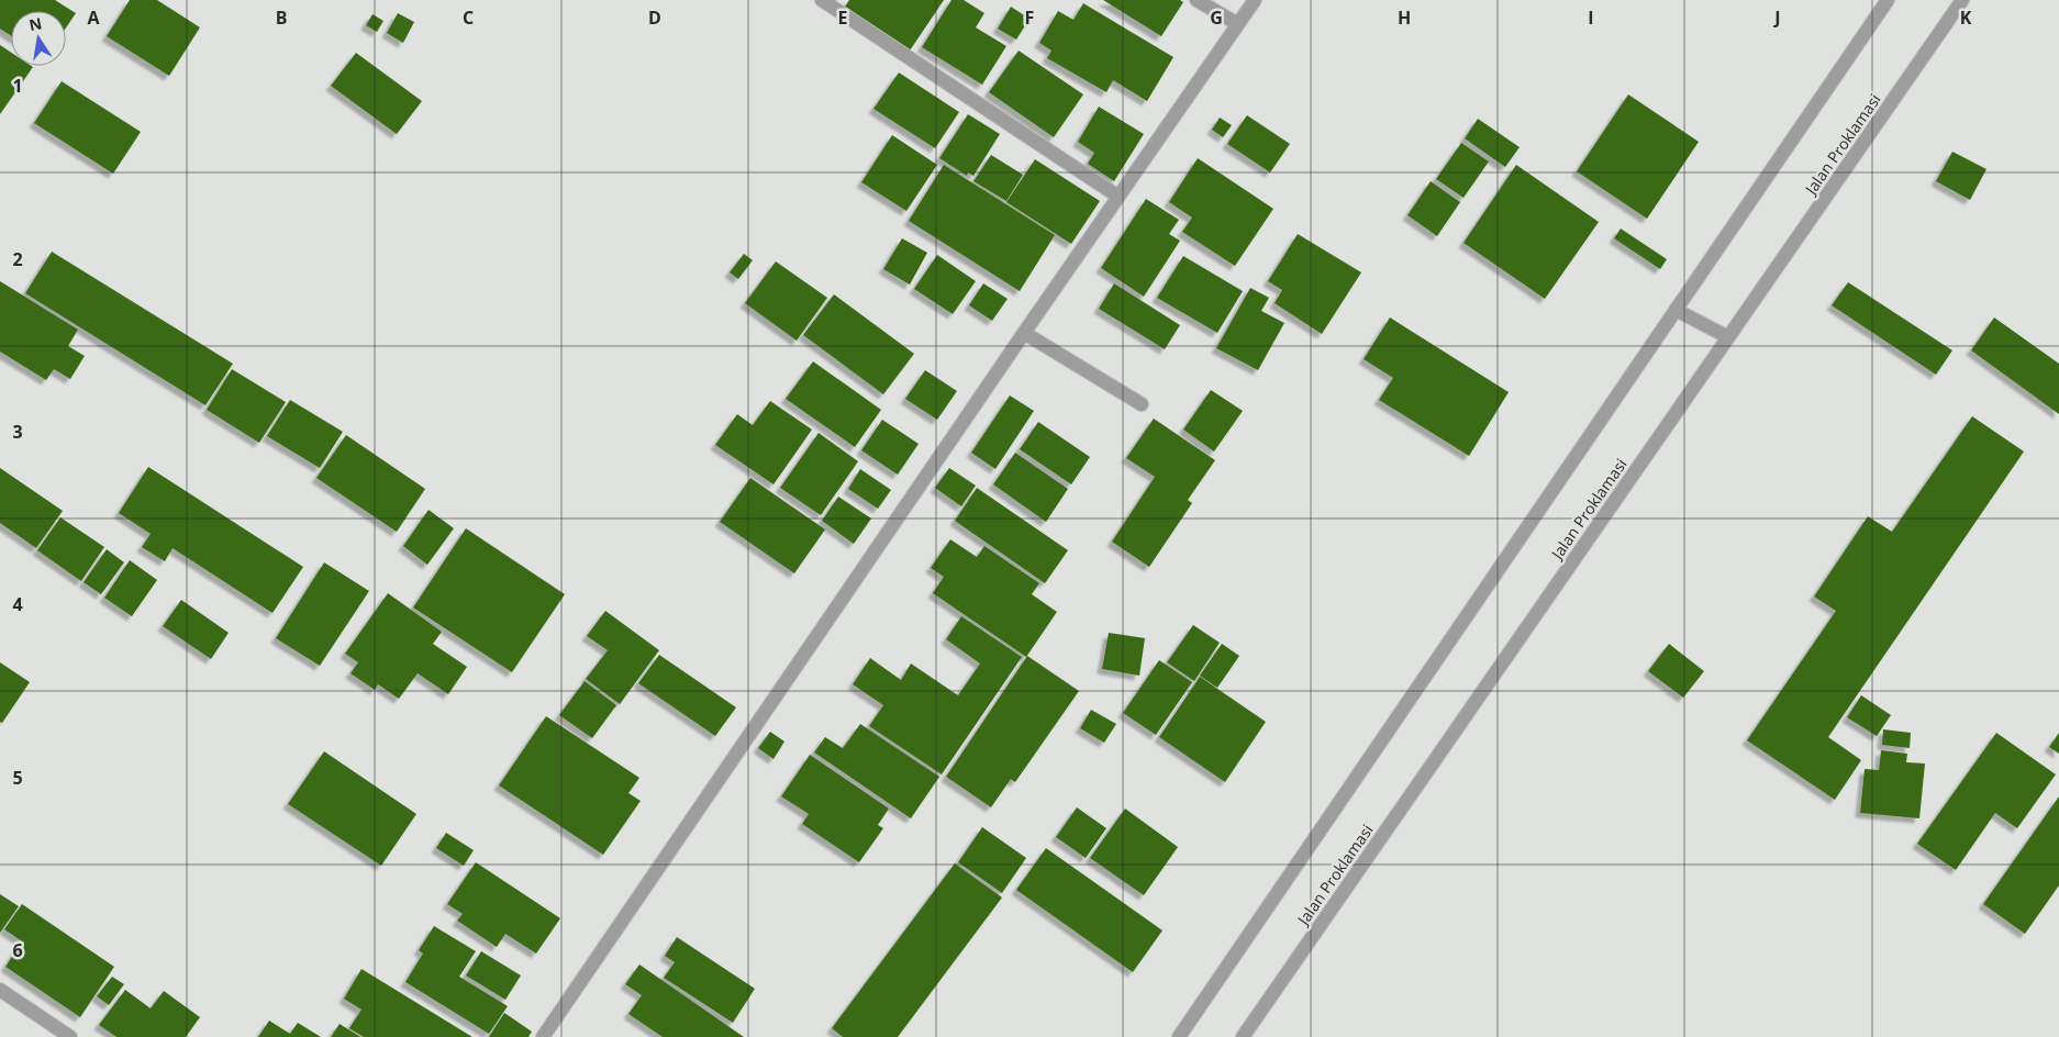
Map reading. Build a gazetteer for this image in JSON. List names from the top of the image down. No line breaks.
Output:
{"streets":{"street":["Jalan Proklamasi"]},"north":"top","grid":{"columns":["A","B","C","D","E","F","G","H","I","J","K"],"rows":["1","2","3","4","5","6"]}}
